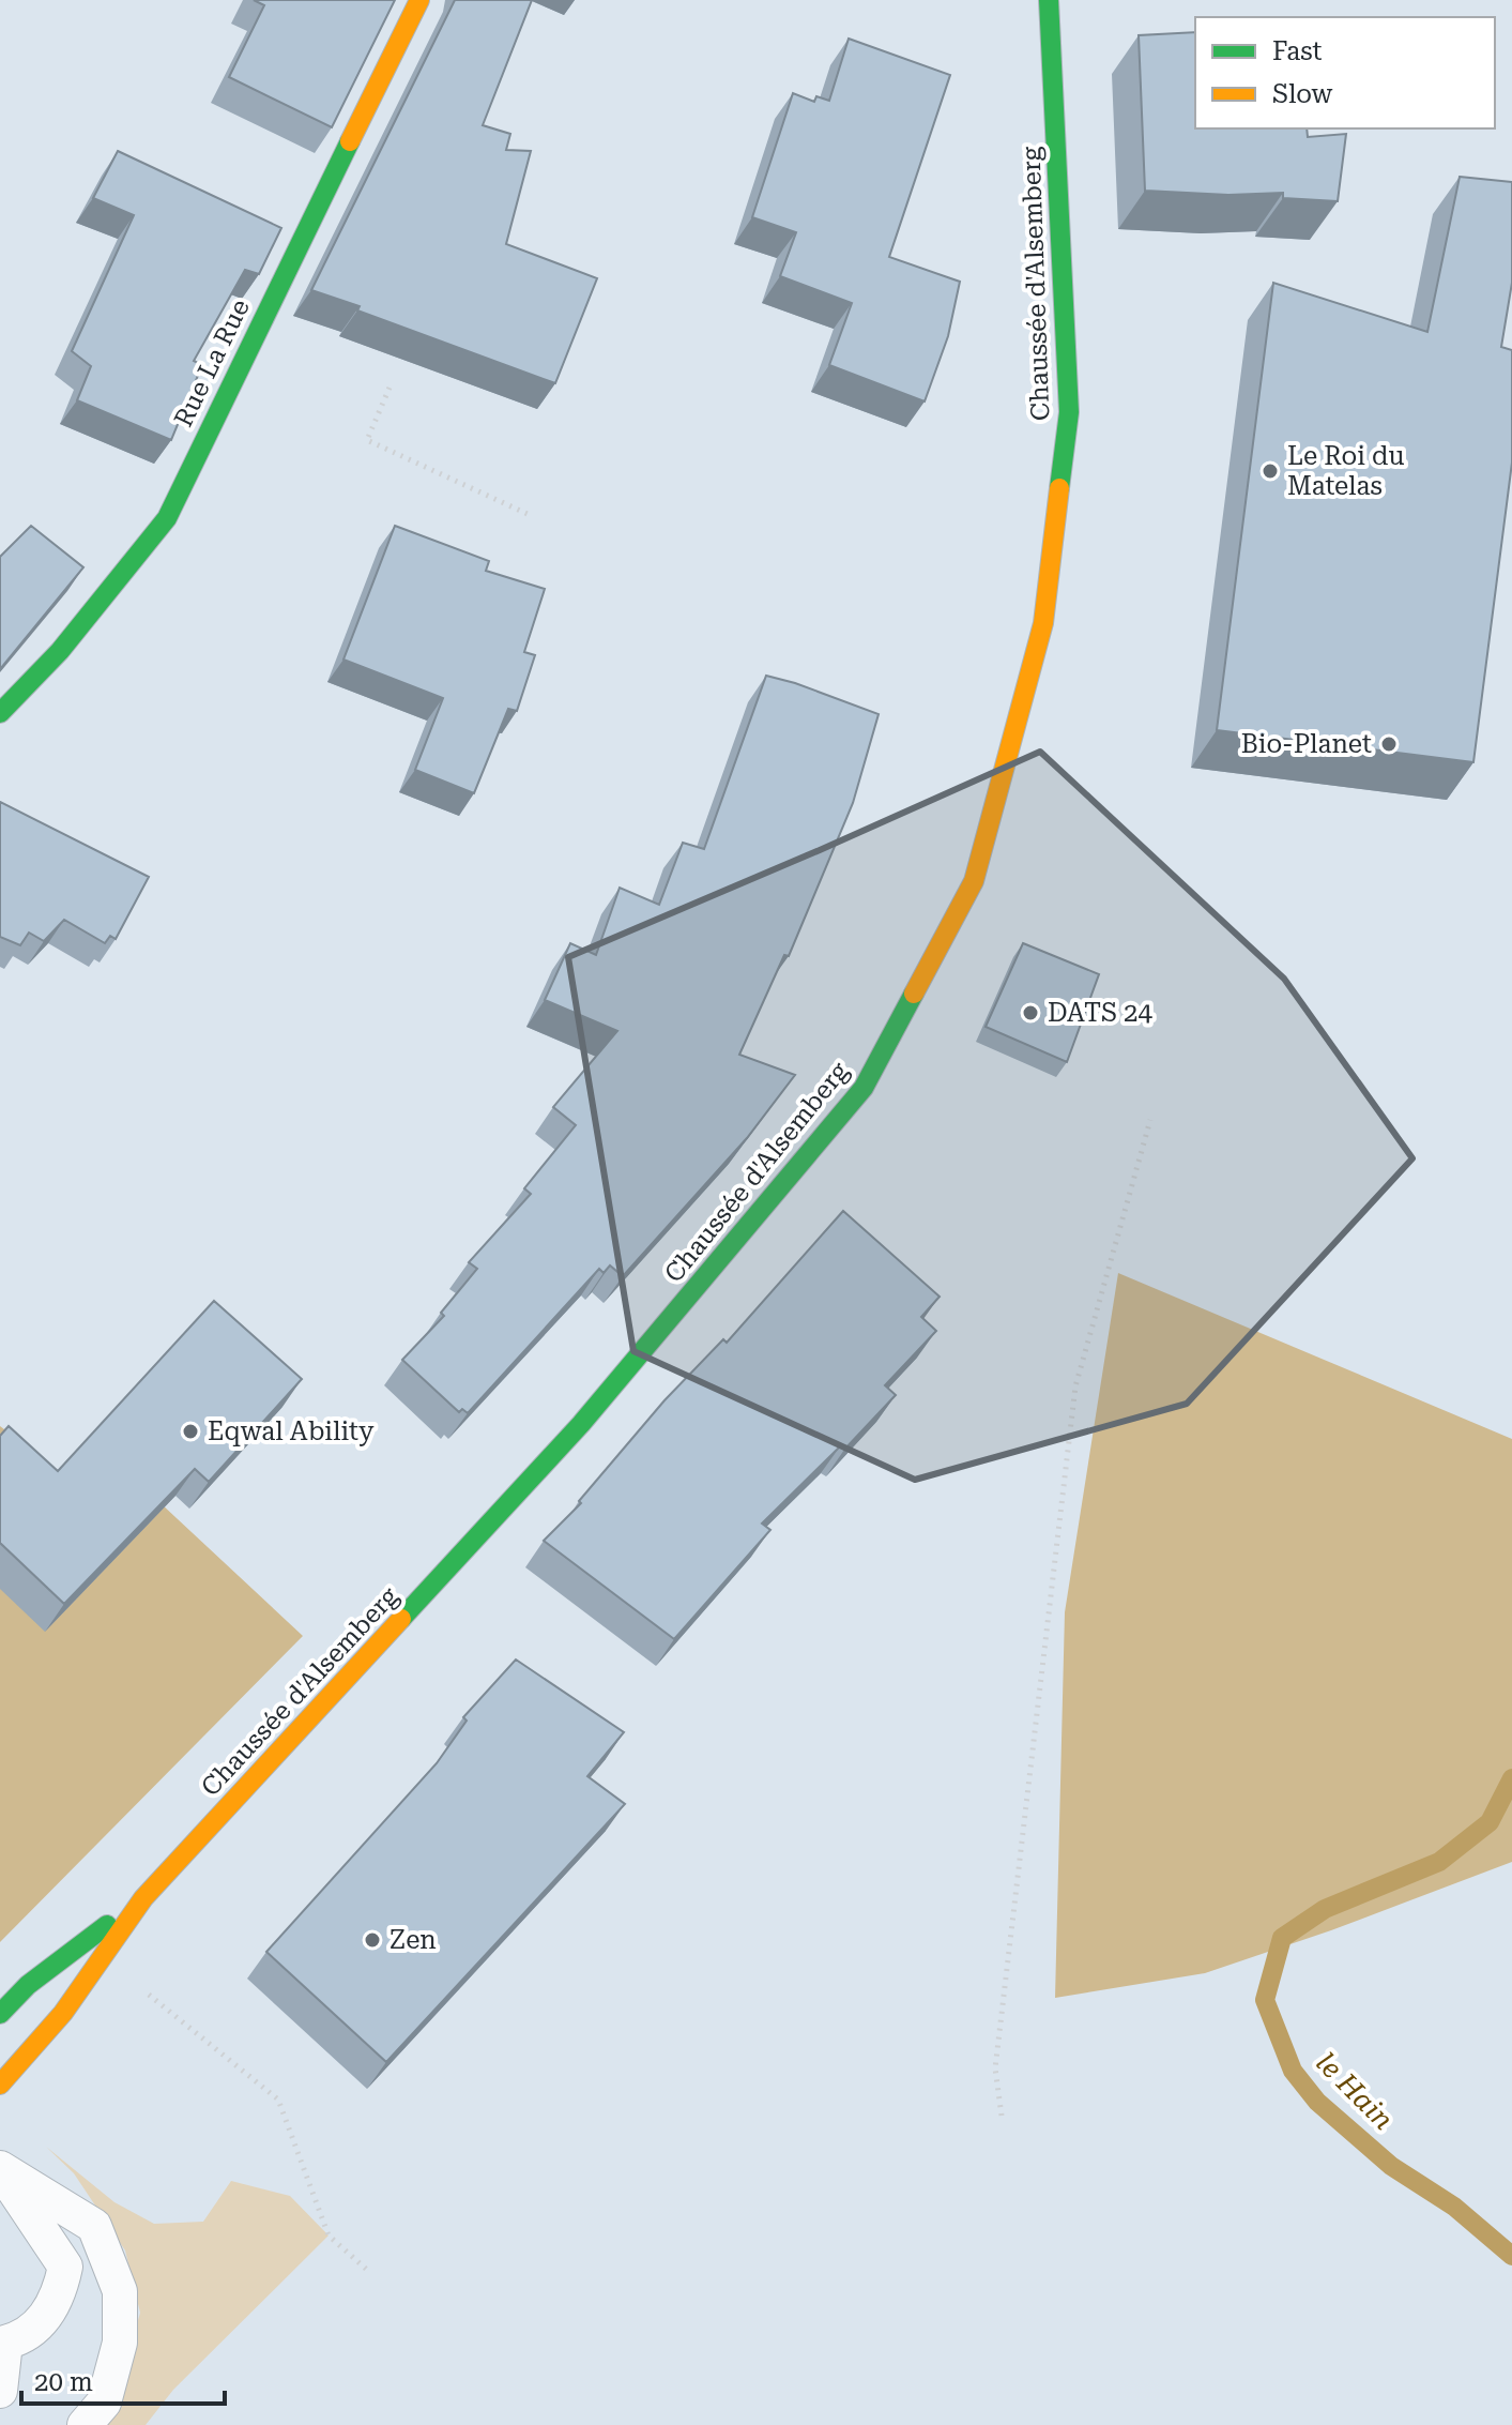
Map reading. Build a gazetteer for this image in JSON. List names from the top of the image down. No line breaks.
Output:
{"streets":{"main road":["Chaussée d'Alsemberg","Rue La Rue"]},"water":["le Hain"],"places":["Le Roi du Matelas","Bio-Planet","DATS 24","Eqwal Ability","Zen"],"legend":["Fast","Slow"],"scale_bar":"20 m"}
